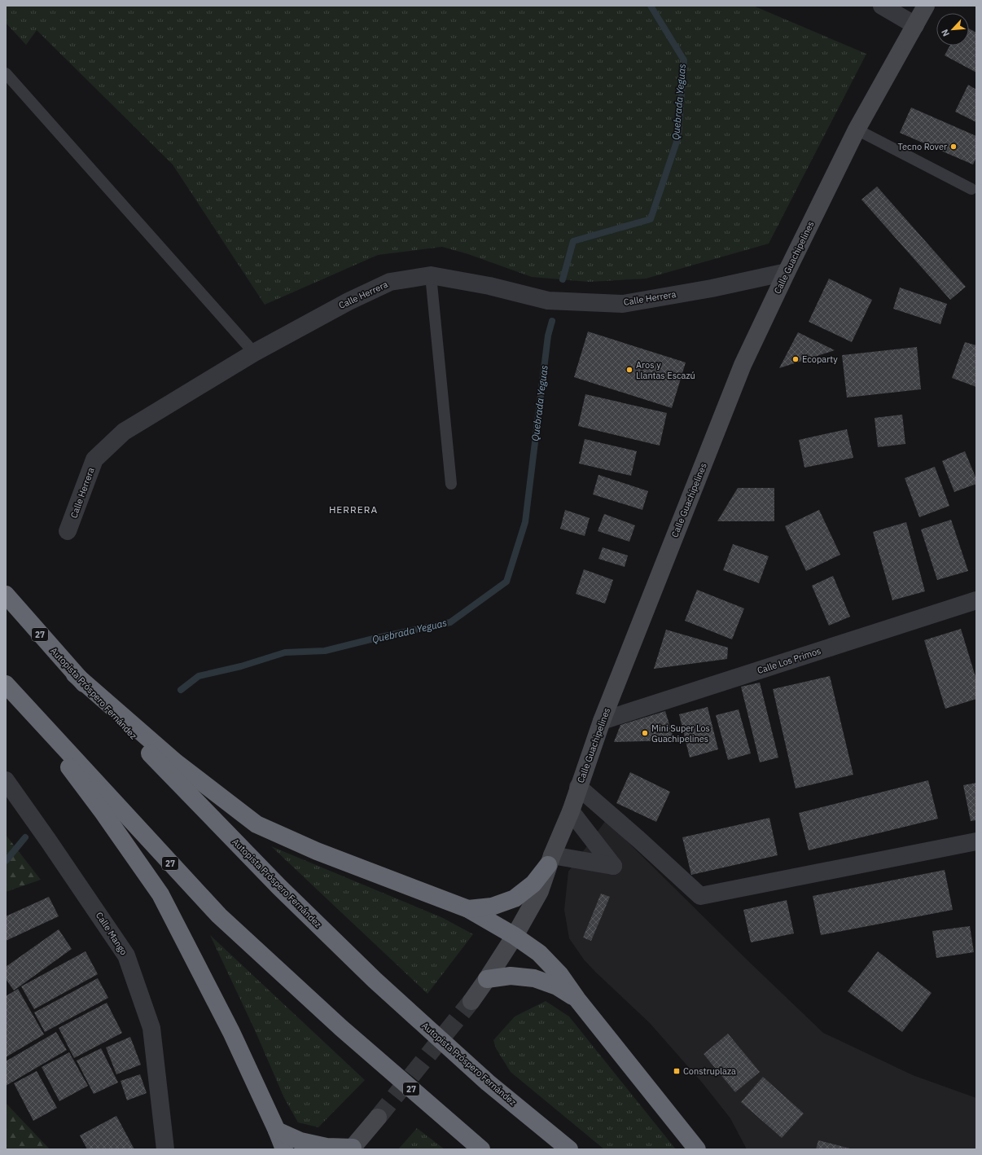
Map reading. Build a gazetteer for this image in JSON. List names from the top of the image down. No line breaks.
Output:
{"streets":{"highway":["27","Autopista Próspero Fernández"],"street":["Calle Guachipelines","Calle Herrera","Calle Los Primos","Calle Mango"]},"crossings":[["Calle Guachipelines","Calle Herrera"],["Calle Guachipelines","Calle Los Primos"]],"districts":["HERRERA"],"water":["Quebrada Yeguas"],"places":{"other":["Tecno Rover","Ecoparty","Aros y Llantas Escazú","Mini Super Los Guachipelines"],"transit":["Construplaza"]},"north":"bottom left"}
